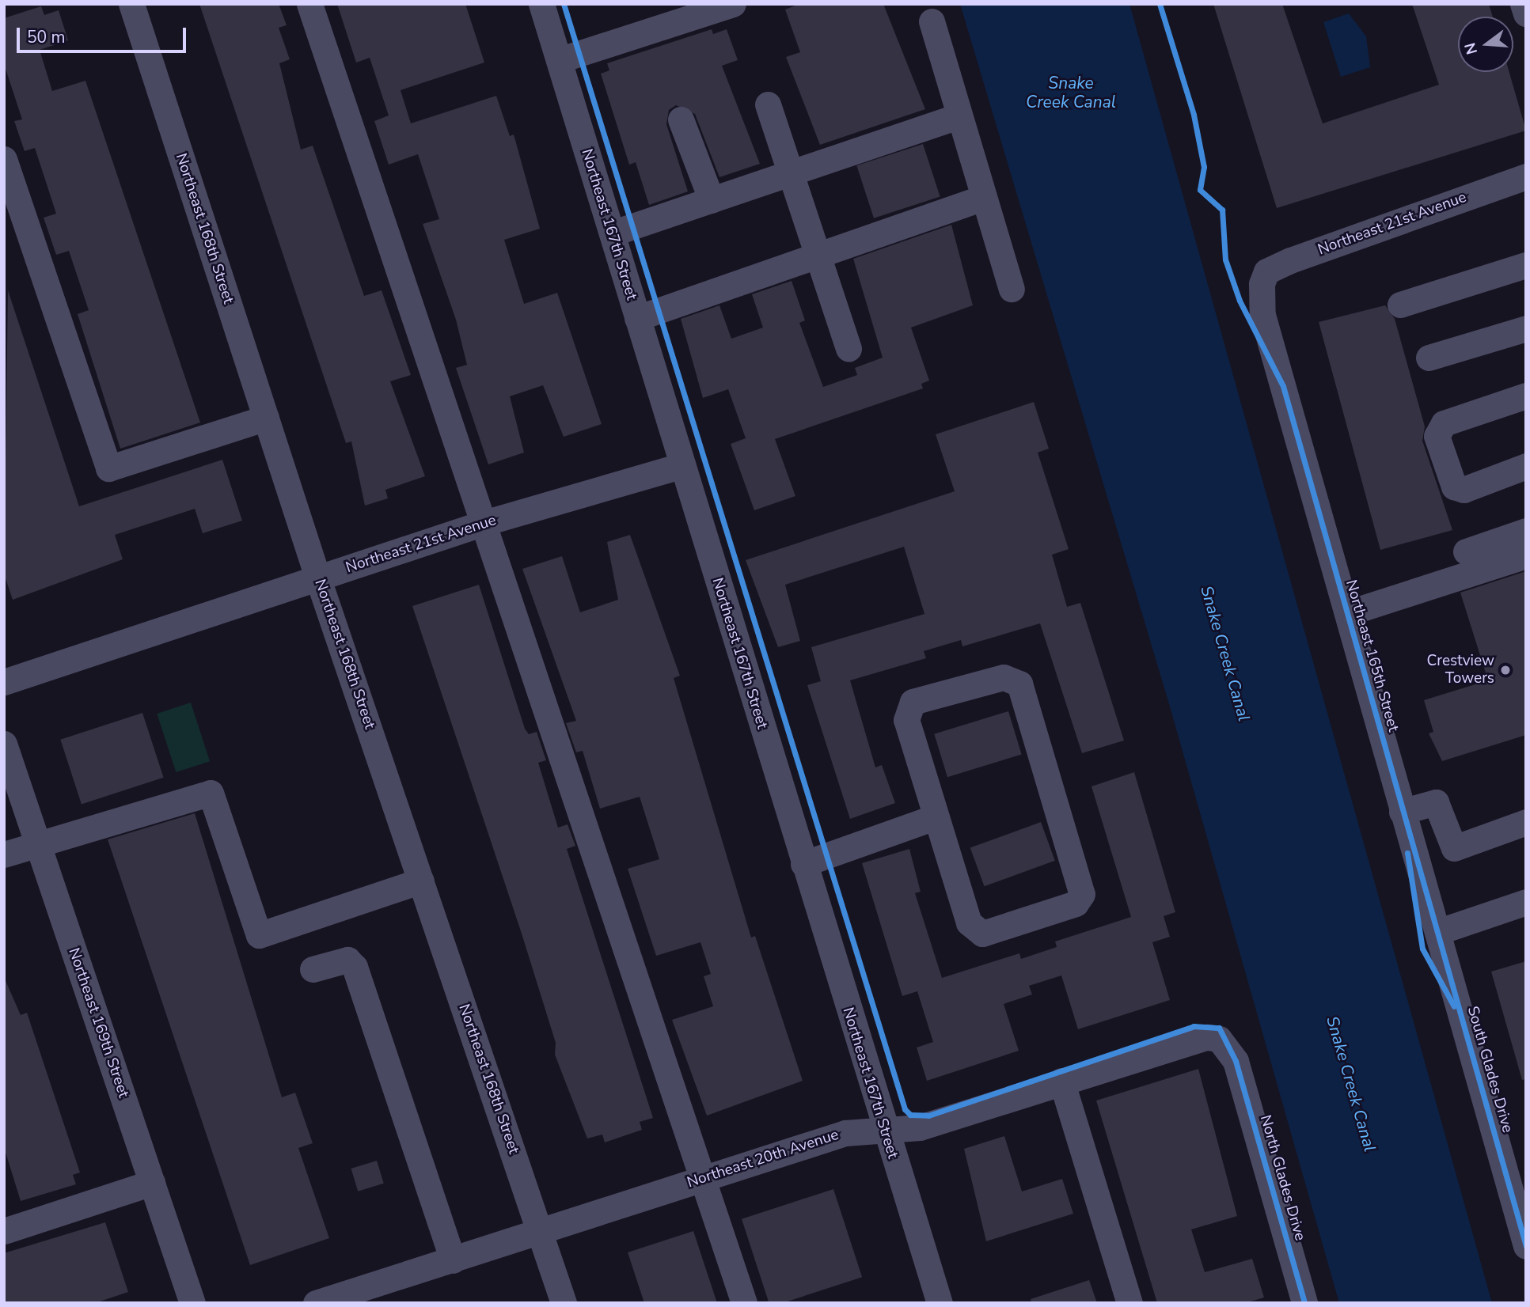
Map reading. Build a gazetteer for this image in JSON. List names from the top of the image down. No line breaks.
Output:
{"streets":{"street":["Northeast 21st Avenue","Northeast 167th Street","Northeast 168th Street","Northeast 165th Street","Northeast 169th Street","South Glades Drive","Northeast 20th Avenue","North Glades Drive"]},"crossings":[["Northeast 21st Avenue","Northeast 167th Street"],["Northeast 21st Avenue","Northeast 168th Street"],["Northeast 21st Avenue","Northeast 165th Street"],["Northeast 167th Street","Northeast 20th Avenue"],["Northeast 168th Street","Northeast 20th Avenue"],["Northeast 165th Street","South Glades Drive"],["Northeast 20th Avenue","North Glades Drive"]],"water":["Snake Creek Canal"],"places":["Crestview Towers"],"scale_bar":"50 m","north":"left"}
